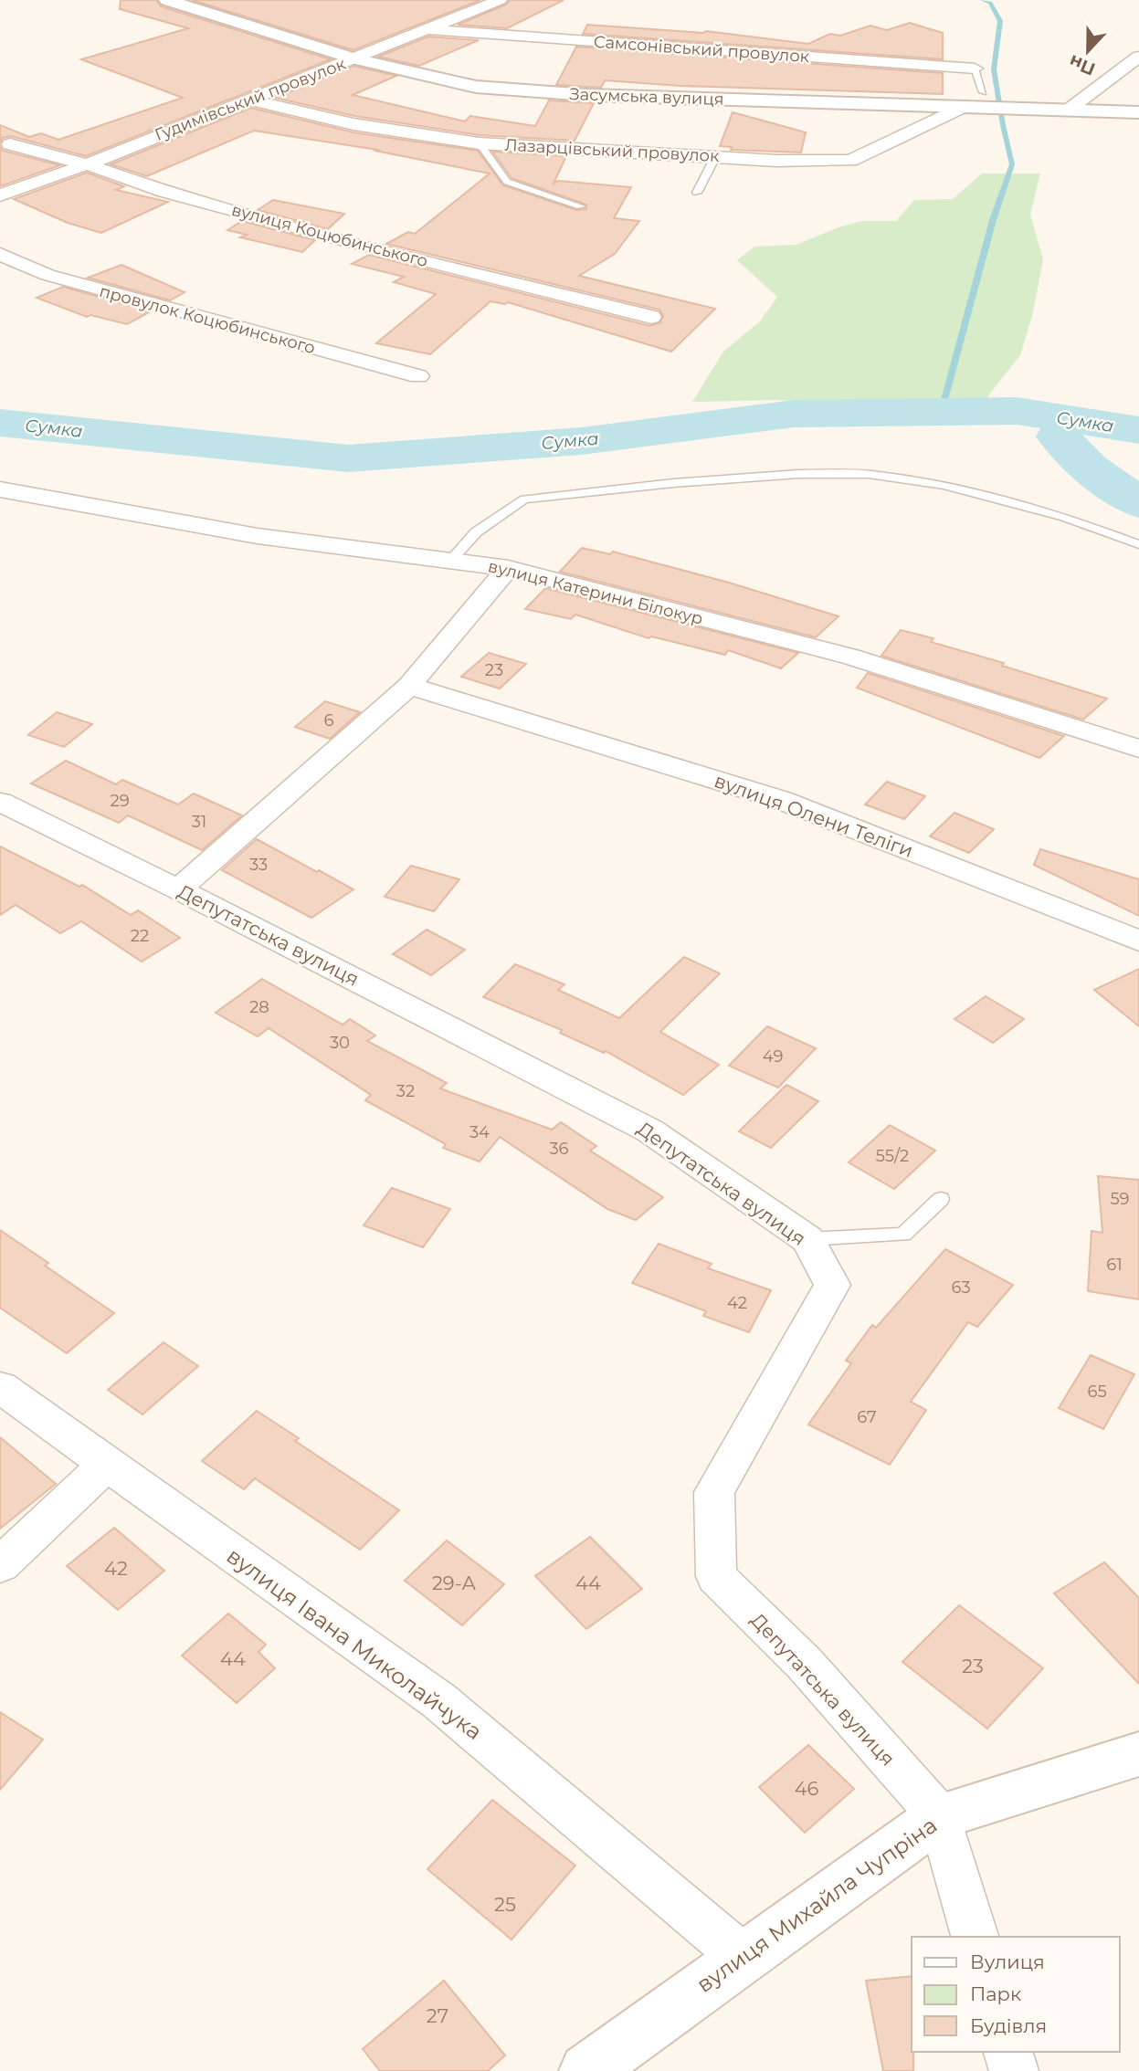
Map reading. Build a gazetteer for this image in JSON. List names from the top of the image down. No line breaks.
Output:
{"streets":{"street":["Самсонівський провулок","Засумська вулиця","Гудимівський провулок","Лазарцівський провулок","вулиця Коцюбинського","провулок Коцюбинського","вулиця Катерини Білокур","вулиця Олени Теліги","Депутатська вулиця","вулиця Івана Миколайчука","вулиця Михайла Чупріна"]},"crossings":[["Самсонівський провулок","Гудимівський провулок"],["Засумська вулиця","Гудимівський провулок"],["Засумська вулиця","Лазарцівський провулок"],["Гудимівський провулок","Лазарцівський провулок"],["Гудимівський провулок","вулиця Коцюбинського"],["Депутатська вулиця","вулиця Михайла Чупріна"],["вулиця Івана Миколайчука","вулиця Михайла Чупріна"]],"water":["Сумка"],"house_numbers":["23","6","29","31","33","22","28","30","49","32","34","36","55/2","59","61","63","42","65","67","42","29-А","44","44","23","46","25","27"],"legend":["Вулиця","Парк","Будівля"],"north":"bottom"}
